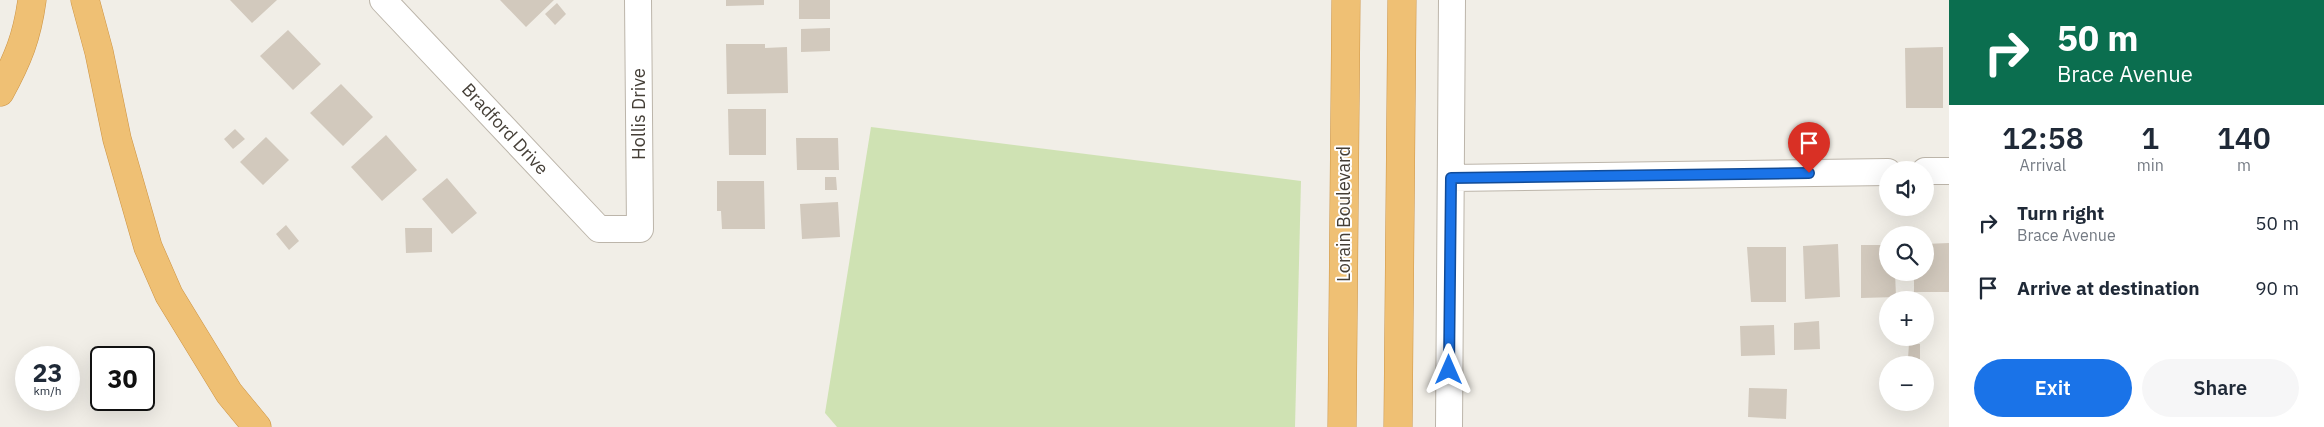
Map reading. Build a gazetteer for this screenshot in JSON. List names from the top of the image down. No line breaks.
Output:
{"streets":{"highway":["Lorain Boulevard"],"street":["Hollis Drive","Bradford Drive"]},"crossings":[["Hollis Drive","Bradford Drive"]],"page":{"turn":["50 m","Brace Avenue"],"eta":["12:58","Arrival","1","min","140","m"],"map_buttons":["+","−"],"list":[{"name":"Turn right","note":"Brace Avenue","value":"50 m"},{"name":"Arrive at destination","value":"90 m"}],"speed":"23 km/h","limit":"30","buttons":["Exit","Share"]}}
